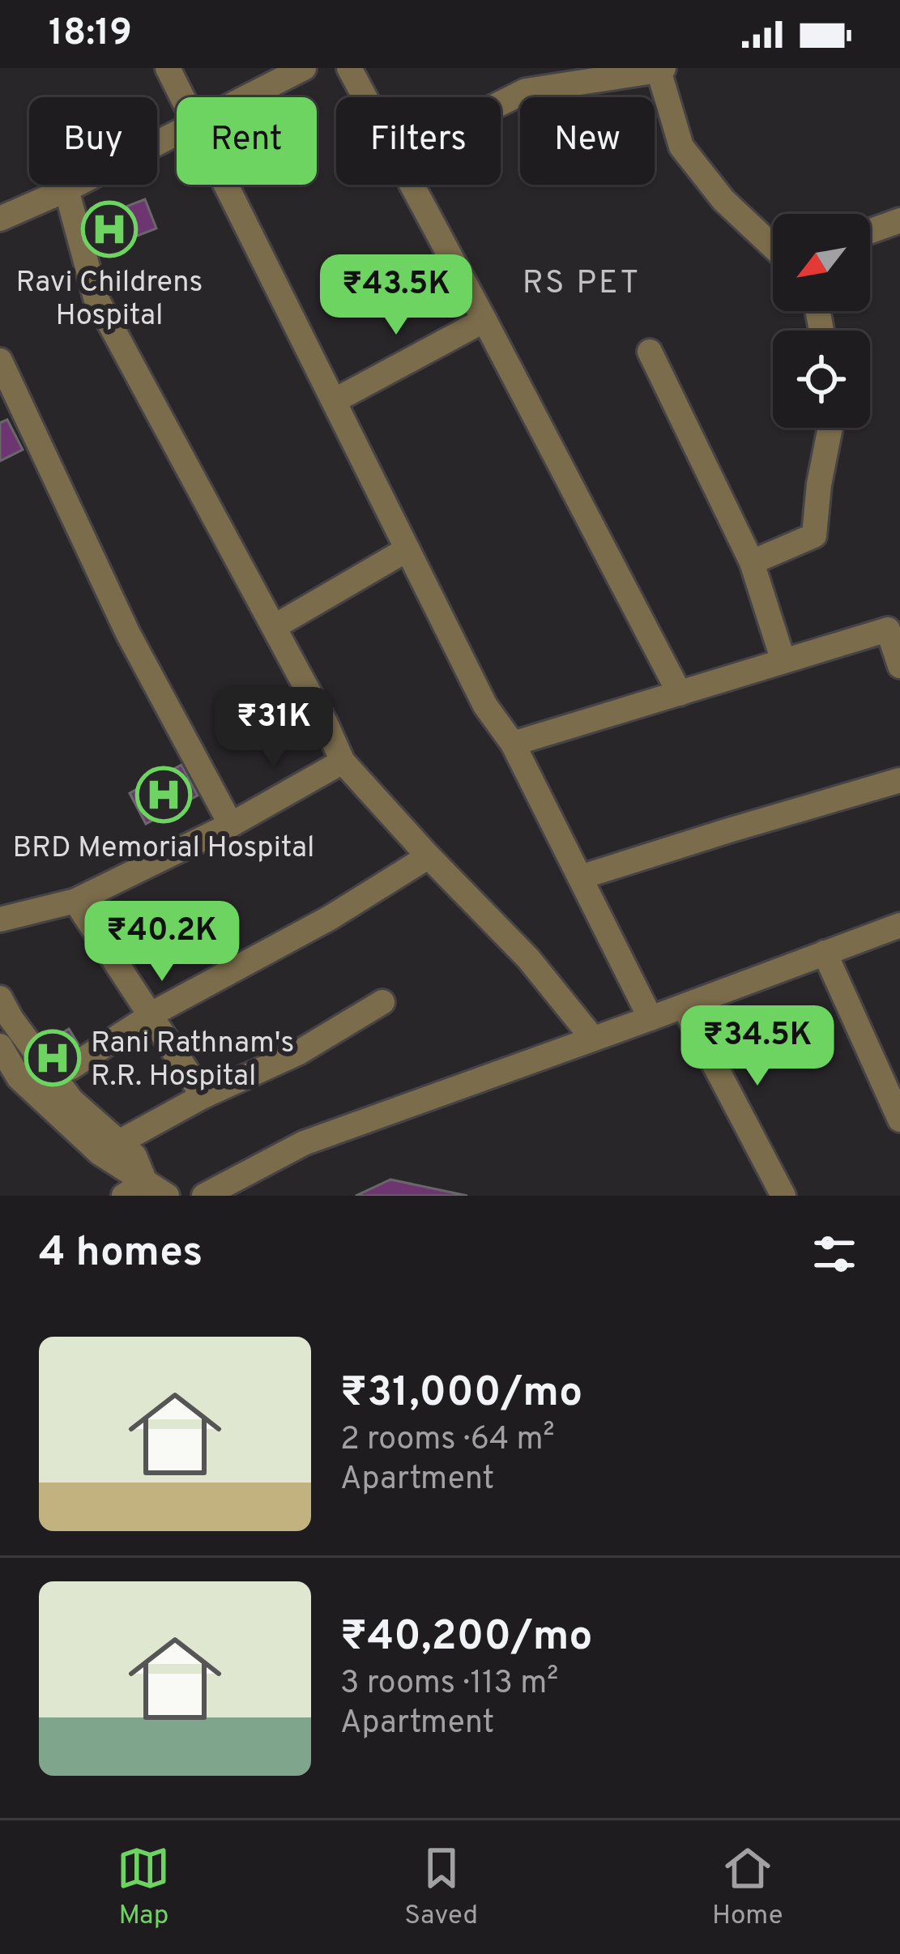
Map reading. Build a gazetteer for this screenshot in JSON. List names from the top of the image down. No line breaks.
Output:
{"districts":["RS PET"],"places":{"hospital":["Ravi Childrens Hospital","BRD Memorial Hospital","Rani Rathnam's R.R. Hospital"]},"north":"bottom left","page":{"status":"18:19","chip":["Buy","Rent","Filters","New"],"price":["₹43.5K","₹31K","₹40.2K","₹34.5K"],"heading":"4 homes","list":[{"name":"₹31,000/mo","note":"2 rooms · 64 m² · Apartment"},{"name":"₹40,200/mo","note":"3 rooms · 113 m² · Apartment"}],"tabs":["Map","Saved","Home"]}}
